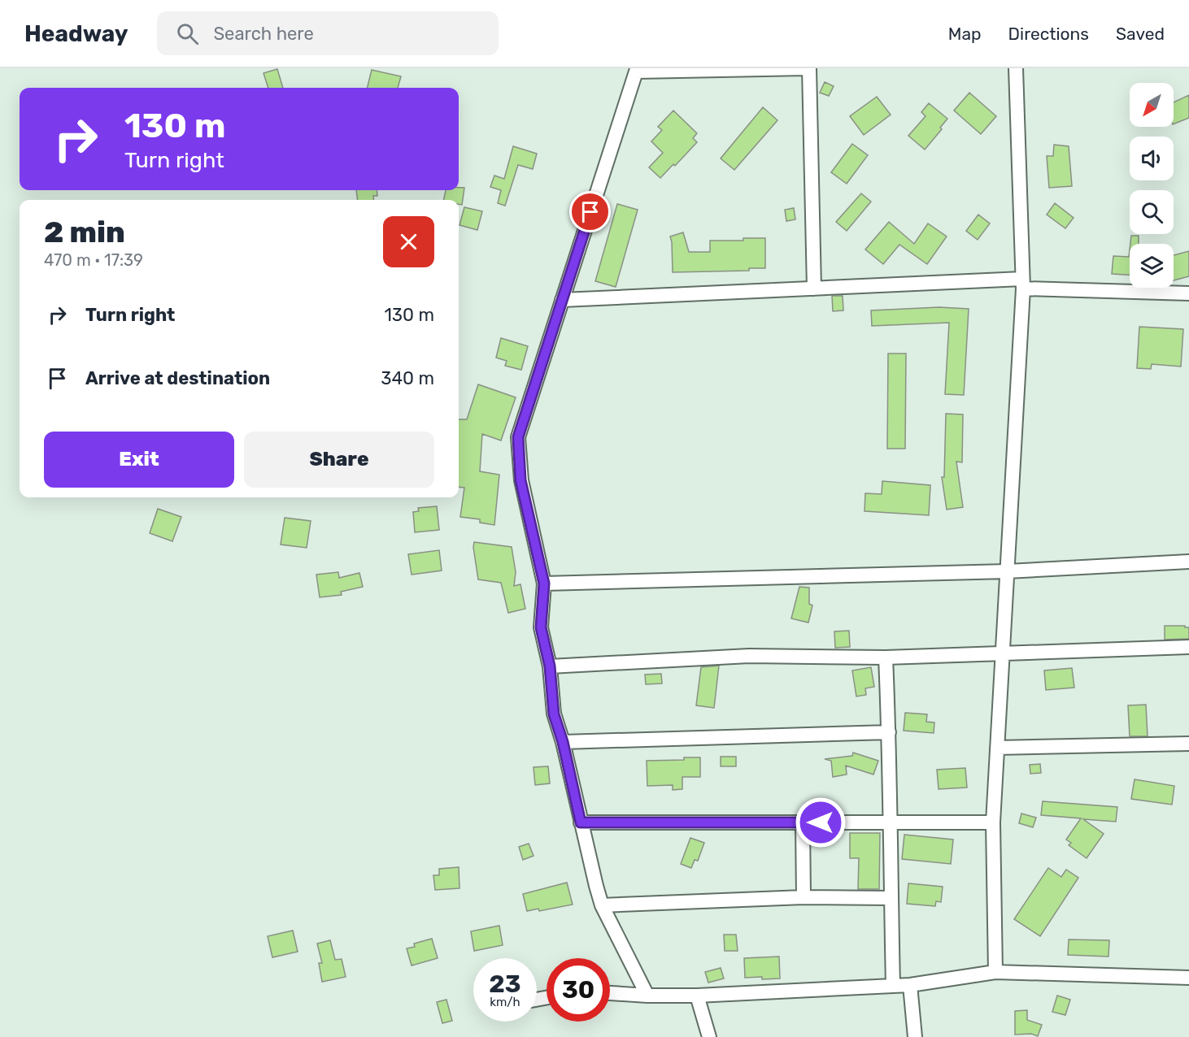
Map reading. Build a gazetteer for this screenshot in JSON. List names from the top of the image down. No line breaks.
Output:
{"north":"bottom left","page":{"header":"Headway","search":"Search here","nav":["Map","Directions","Saved"],"turn":["130 m","Turn right"],"heading":["2 min","470 m · 17:39"],"list":[{"name":"Turn right","value":"130 m"},{"name":"Arrive at destination","value":"340 m"}],"buttons":["Exit","Share"],"speed":"23 km/h","limit":"30"}}
